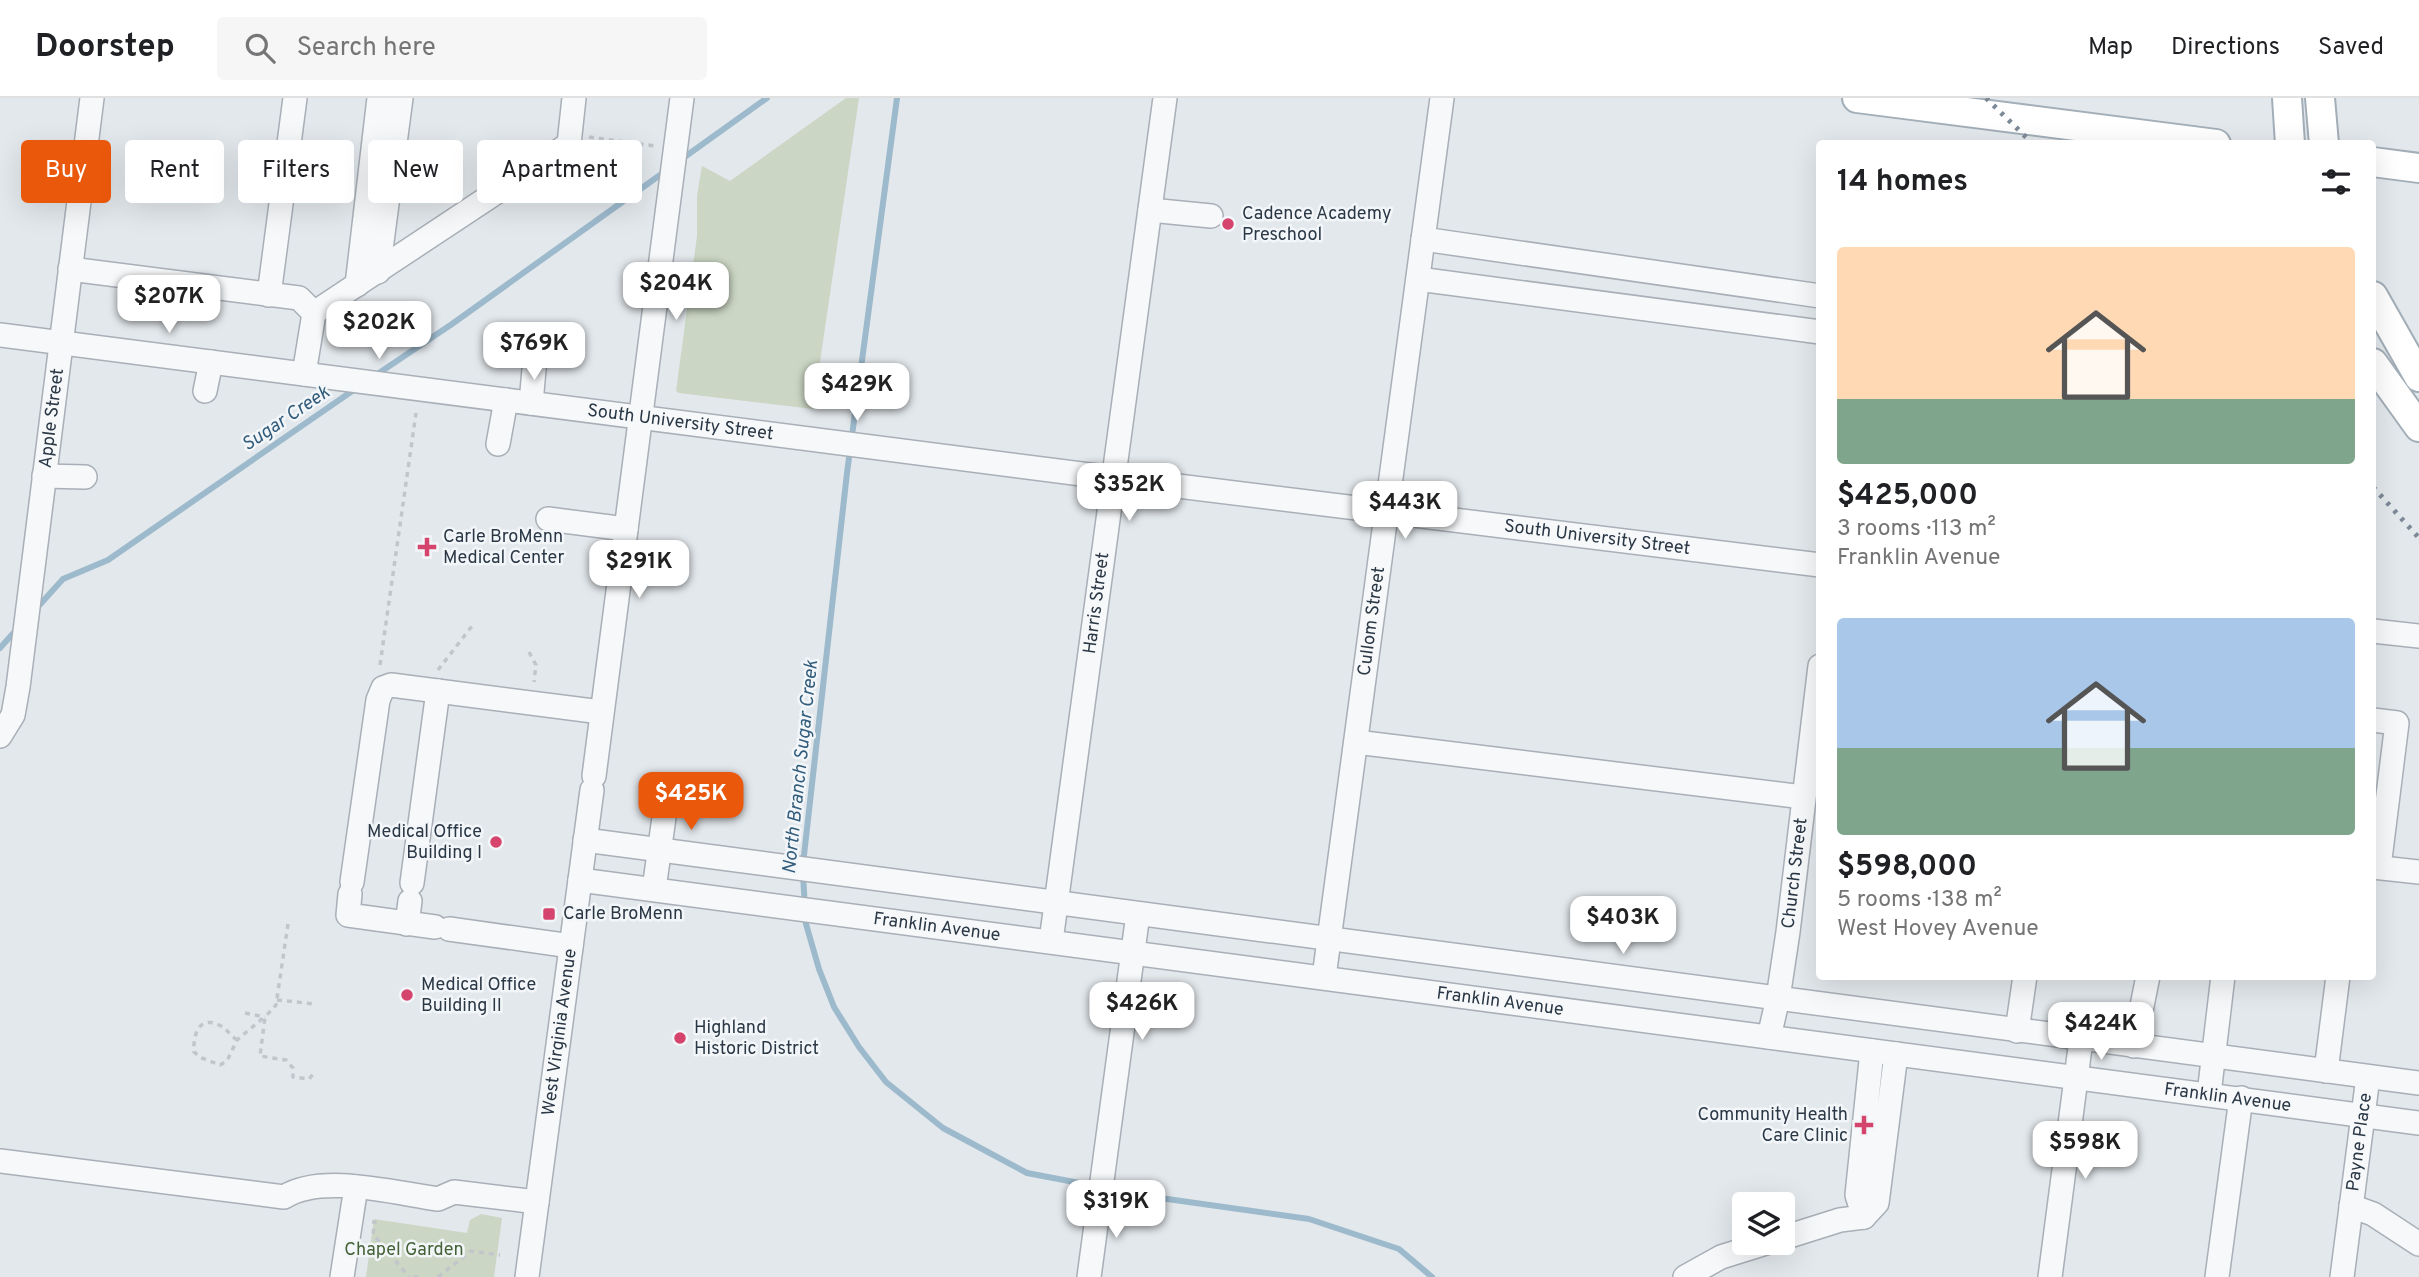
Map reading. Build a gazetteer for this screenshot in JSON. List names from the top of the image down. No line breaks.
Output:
{"streets":{"street":["Apple Street","South University Street","Harris Street","Cullom Street","Church Street","Franklin Avenue","West Virginia Avenue","Payne Place"]},"crossings":[["Apple Street","South University Street"],["South University Street","Harris Street"],["South University Street","Cullom Street"],["South University Street","West Virginia Avenue"],["Harris Street","Franklin Avenue"],["Cullom Street","Franklin Avenue"],["Church Street","Franklin Avenue"],["Franklin Avenue","West Virginia Avenue"],["Franklin Avenue","Payne Place"]],"water":["Sugar Creek","North Branch Sugar Creek"],"parks":["Chapel Garden"],"places":{"other":["Cadence Academy Preschool","Medical Office Building I","Medical Office Building II","Highland Historic District"],"health":["Carle BroMenn Medical Center","Community Health Care Clinic"],"transit":["Carle BroMenn"]},"page":{"header":"Doorstep","search":"Search here","nav":["Map","Directions","Saved"],"chip":["Buy","Rent","Filters","New","Apartment"],"heading":"14 homes","list":[{"name":"$425,000","note":"3 rooms · 113 m² · Franklin Avenue"},{"name":"$598,000","note":"5 rooms · 138 m² · West Hovey Avenue"}],"price":["$204K","$207K","$202K","$769K","$429K","$352K","$443K","$291K","$425K","$403K","$426K","$424K","$598K","$319K"]}}
